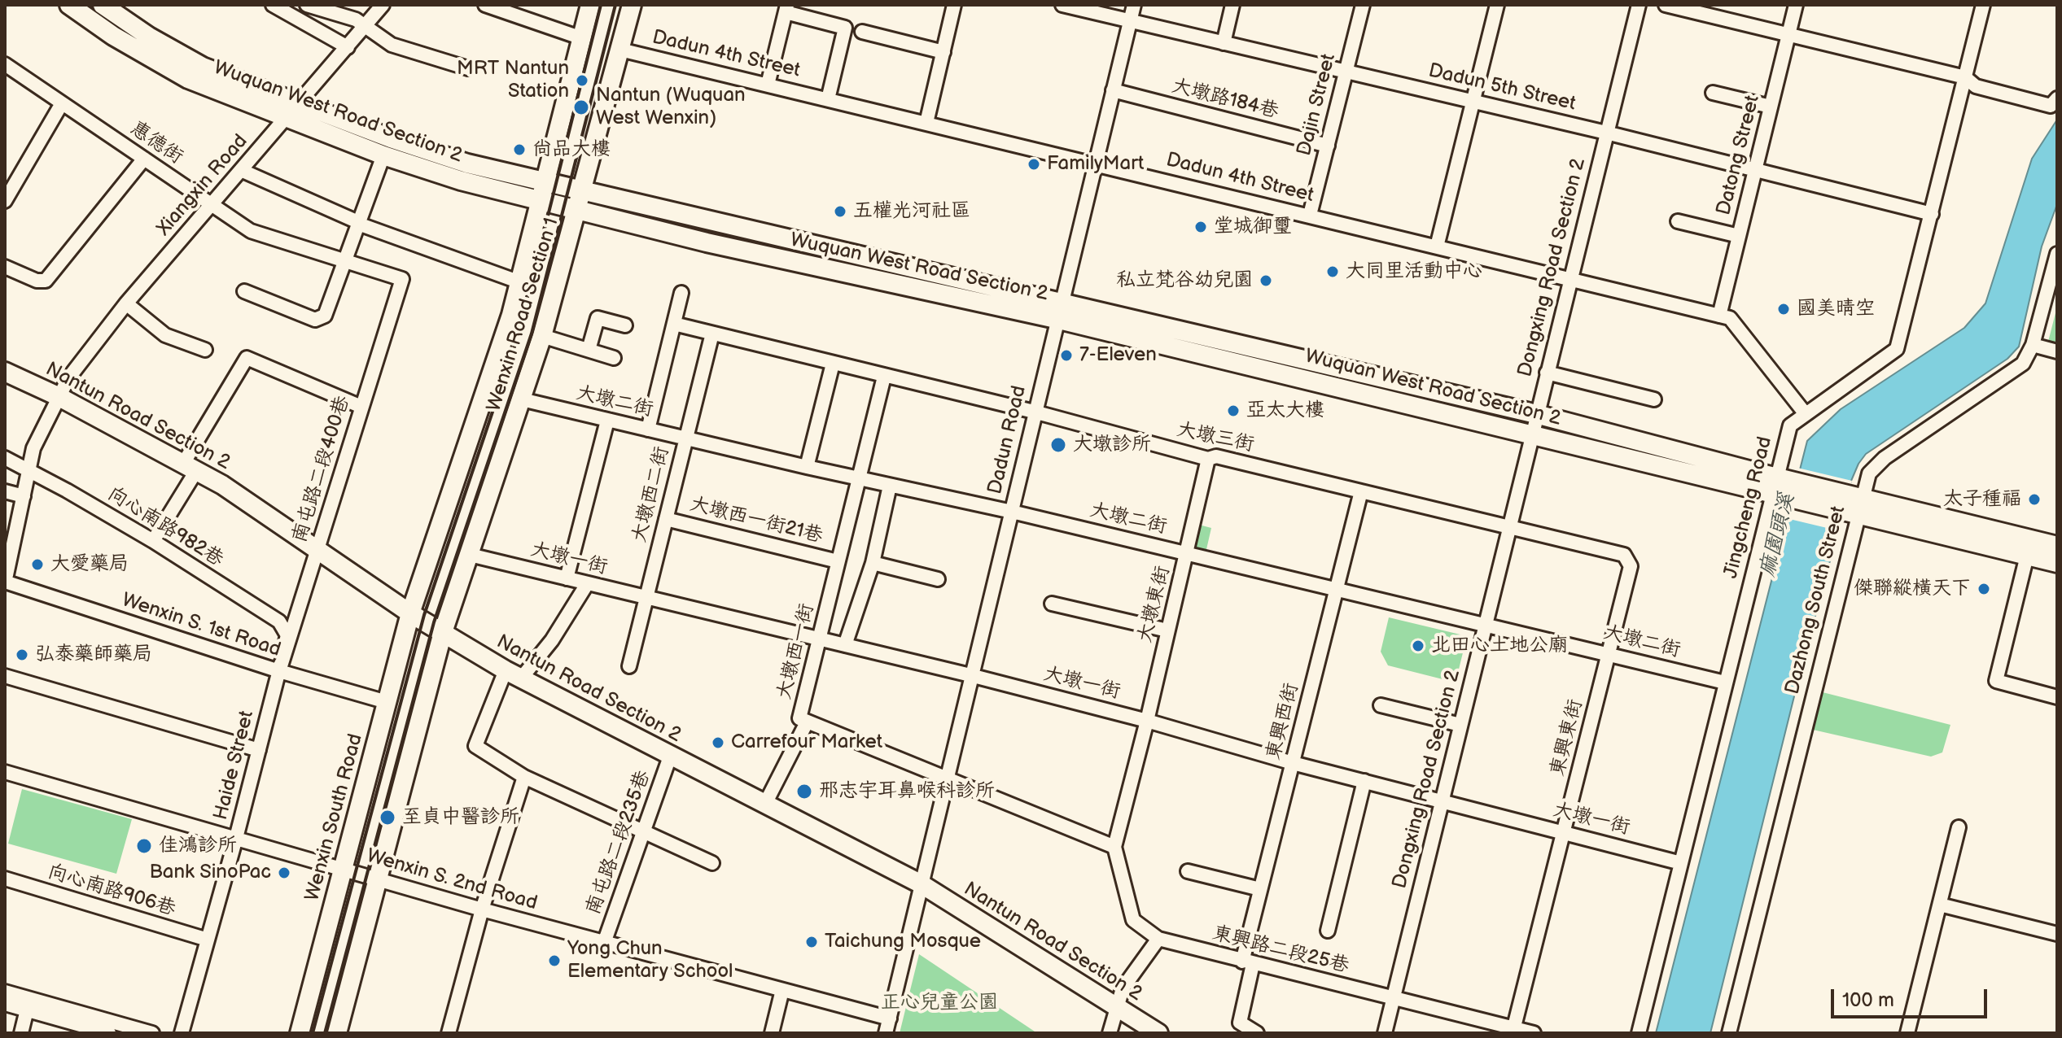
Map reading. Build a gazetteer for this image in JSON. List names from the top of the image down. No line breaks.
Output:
{"streets":{"main road":["Wuquan West Road Section 2","Wenxin Road Section 1","Nantun Road Section 2","Wenxin South Road"],"street":["Dadun 4th Street","Dadun 5th Street","大墩路184巷","Dajin Street","惠德街","Datong Street","Xiangxin Road","Dongxing Road Section 2","大墩二街","大墩三街","Dadun Road","南屯路二段400巷","大墩西二街","Jingcheng Road","大墩西一街21巷","向心南路982巷","大墩一街","Dazhong South Street","大墩東街","Wenxin S. 1st Road","大墩西一街","東興西街","東興東街","Haide Street","南屯路二段235巷","Wenxin S. 2nd Road","向心南路906巷","東興路二段25巷"]},"crossings":[["Dadun 4th Street","Dajin Street"],["Dadun 4th Street","Datong Street"],["Dadun 4th Street","Dongxing Road Section 2"],["Dadun 4th Street","Wenxin Road Section 1"],["Dadun 4th Street","Dadun Road"],["Dadun 4th Street","Jingcheng Road"],["Dadun 5th Street","Dajin Street"],["Dadun 5th Street","Datong Street"],["Dadun 5th Street","Dongxing Road Section 2"],["Dadun 5th Street","Dadun Road"],["Dadun 5th Street","Jingcheng Road"],["大墩路184巷","Dajin Street"],["大墩路184巷","Dadun Road"],["Wuquan West Road Section 2","Xiangxin Road"],["Wuquan West Road Section 2","Dongxing Road Section 2"],["Wuquan West Road Section 2","Wenxin Road Section 1"],["Wuquan West Road Section 2","Dadun Road"],["Wuquan West Road Section 2","Jingcheng Road"],["惠德街","Xiangxin Road"],["惠德街","南屯路二段400巷"],["Xiangxin Road","Nantun Road Section 2"],["Xiangxin Road","向心南路982巷"],["Xiangxin Road","Wenxin S. 1st Road"],["Dongxing Road Section 2","大墩二街"],["Dongxing Road Section 2","大墩三街"],["Dongxing Road Section 2","大墩一街"],["Dongxing Road Section 2","東興路二段25巷"],["Wenxin Road Section 1","大墩二街"],["Wenxin Road Section 1","Nantun Road Section 2"],["Wenxin Road Section 1","大墩一街"],["Wenxin Road Section 1","Wenxin South Road"],["大墩二街","Dadun Road"],["大墩二街","大墩西二街"],["大墩二街","Jingcheng Road"],["大墩二街","大墩東街"],["大墩二街","大墩西一街"],["大墩二街","東興西街"],["大墩二街","東興東街"],["Nantun Road Section 2","Dadun Road"],["Nantun Road Section 2","南屯路二段400巷"],["Nantun Road Section 2","Wenxin South Road"],["Nantun Road Section 2","南屯路二段235巷"],["大墩三街","Dadun Road"],["大墩三街","大墩西二街"],["大墩三街","大墩東街"],["大墩三街","大墩西一街"],["大墩三街","東興西街"],["大墩三街","東興東街"],["Dadun Road","大墩一街"],["Dadun Road","大墩西一街"],["Dadun Road","Wenxin S. 2nd Road"],["南屯路二段400巷","Wenxin S. 1st Road"],["南屯路二段400巷","Haide Street"],["大墩西二街","大墩西一街21巷"],["大墩西二街","大墩一街"],["Jingcheng Road","大墩一街"],["大墩西一街21巷","大墩西一街"],["向心南路982巷","Haide Street"],["大墩一街","大墩東街"],["大墩一街","大墩西一街"],["大墩一街","東興西街"],["大墩一街","東興東街"],["大墩東街","大墩西一街"],["Wenxin S. 1st Road","Haide Street"],["Wenxin S. 1st Road","Wenxin South Road"],["東興西街","東興路二段25巷"],["東興東街","東興路二段25巷"],["Haide Street","Wenxin S. 2nd Road"],["Haide Street","向心南路906巷"],["Wenxin South Road","Wenxin S. 2nd Road"],["南屯路二段235巷","Wenxin S. 2nd Road"]],"water":["麻園頭溪"],"parks":["正心兒童公園"],"places":["MRT Nantun Station","Nantun (Wuquan West Wenxin)","尚品大樓","FamilyMart","五權光河社區","堂城御璽","大同里活動中心","私立梵谷幼兒園","國美晴空","7-Eleven","亞太大樓","大墩診所","太子種福","大愛藥局","傑聯縱橫天下","北田心土地公廟","弘泰藥師藥局","Carrefour Market","邢志宇耳鼻喉科診所","至貞中醫診所","佳鴻診所","Bank SinoPac","Taichung Mosque","Yong Chun Elementary School"],"scale_bar":"100 m"}
